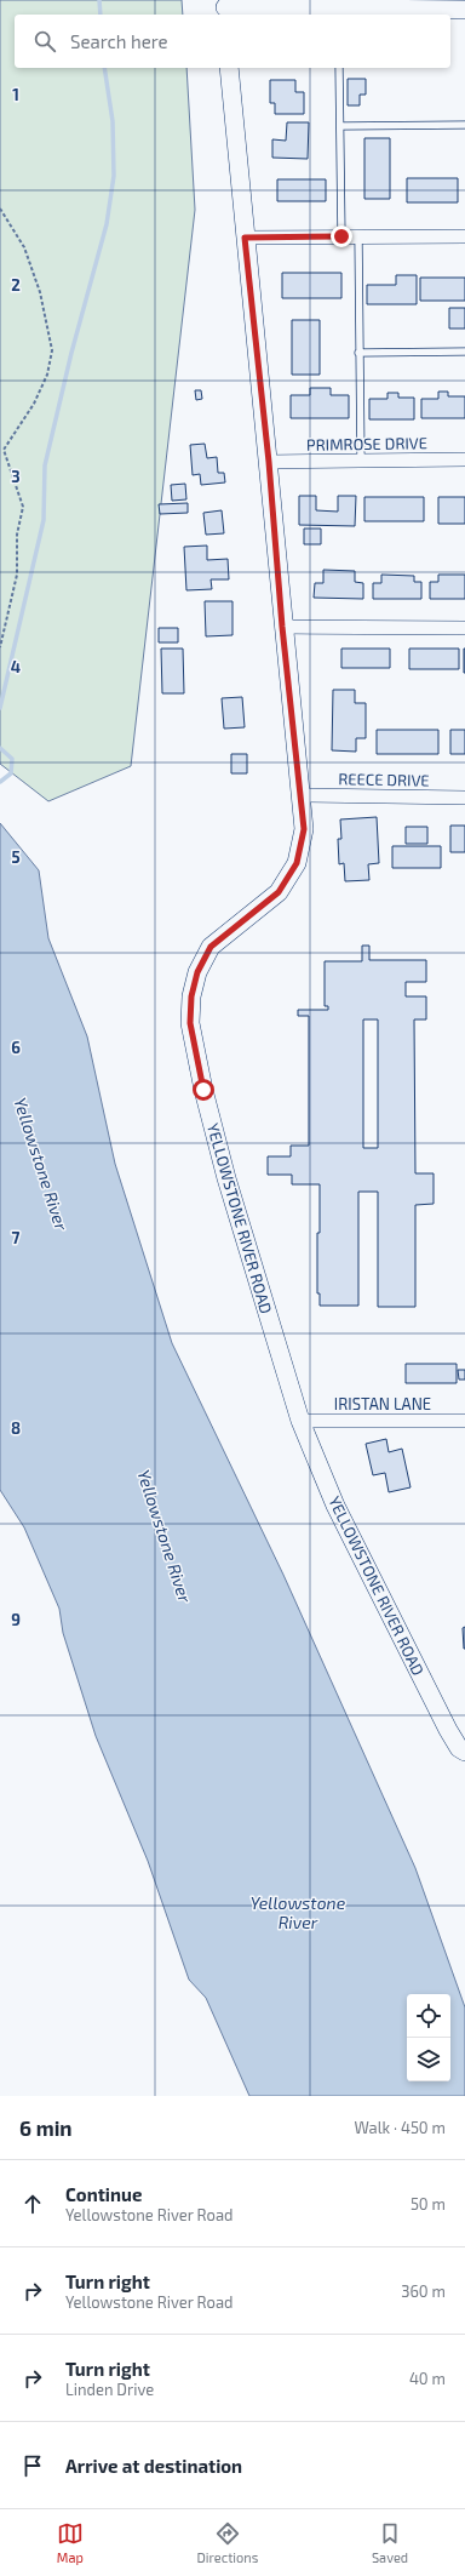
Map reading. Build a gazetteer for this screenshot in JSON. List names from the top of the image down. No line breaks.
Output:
{"streets":{"street":["PRIMROSE DRIVE","REECE DRIVE","YELLOWSTONE RIVER ROAD","IRISTAN LANE"]},"crossings":[["PRIMROSE DRIVE","YELLOWSTONE RIVER ROAD"],["REECE DRIVE","YELLOWSTONE RIVER ROAD"],["YELLOWSTONE RIVER ROAD","IRISTAN LANE"]],"water":["Yellowstone River"],"page":{"search":"Search here","heading":["6 min","Walk · 450 m"],"list":[["Continue","Yellowstone River Road","50 m"],["Turn right","Yellowstone River Road","360 m"],["Turn right","Linden Drive","40 m"],"Arrive at destination"],"nav":["Map","Directions","Saved"]},"grid":{"rows":["1","2","3","4","5","6","7","8","9"]}}
